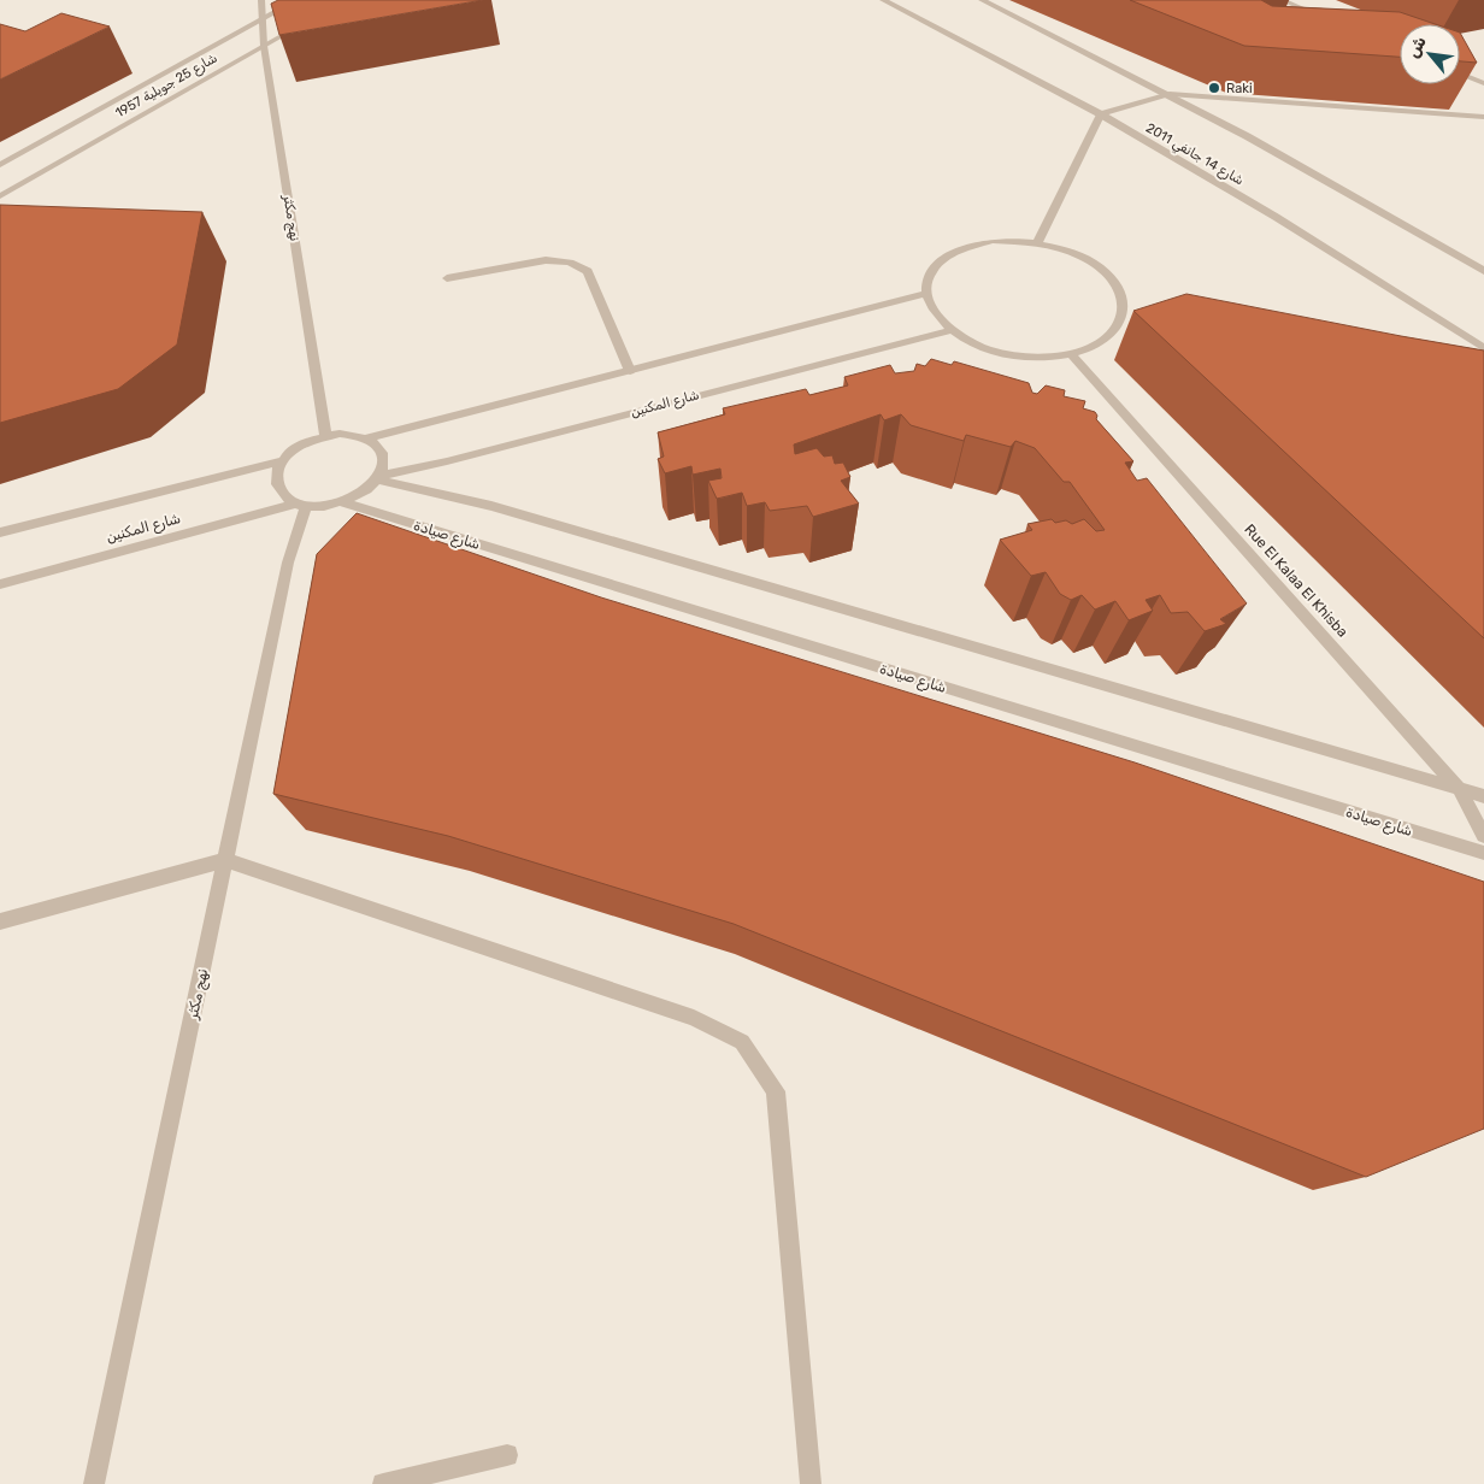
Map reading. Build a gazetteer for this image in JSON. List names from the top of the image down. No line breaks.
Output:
{"streets":{"street":["شارع 25 جويلية 1957","شارع 14 جانفي 2011","نهج مكثر","شارع المكنين","شارع صيادة","Rue El Kalaa El Khisba"]},"crossings":[["شارع 25 جويلية 1957","نهج مكثر"],["نهج مكثر","شارع المكنين"],["نهج مكثر","شارع صيادة"],["شارع المكنين","شارع صيادة"],["شارع المكنين","Rue El Kalaa El Khisba"]],"places":["Raki"],"north":"top left"}
